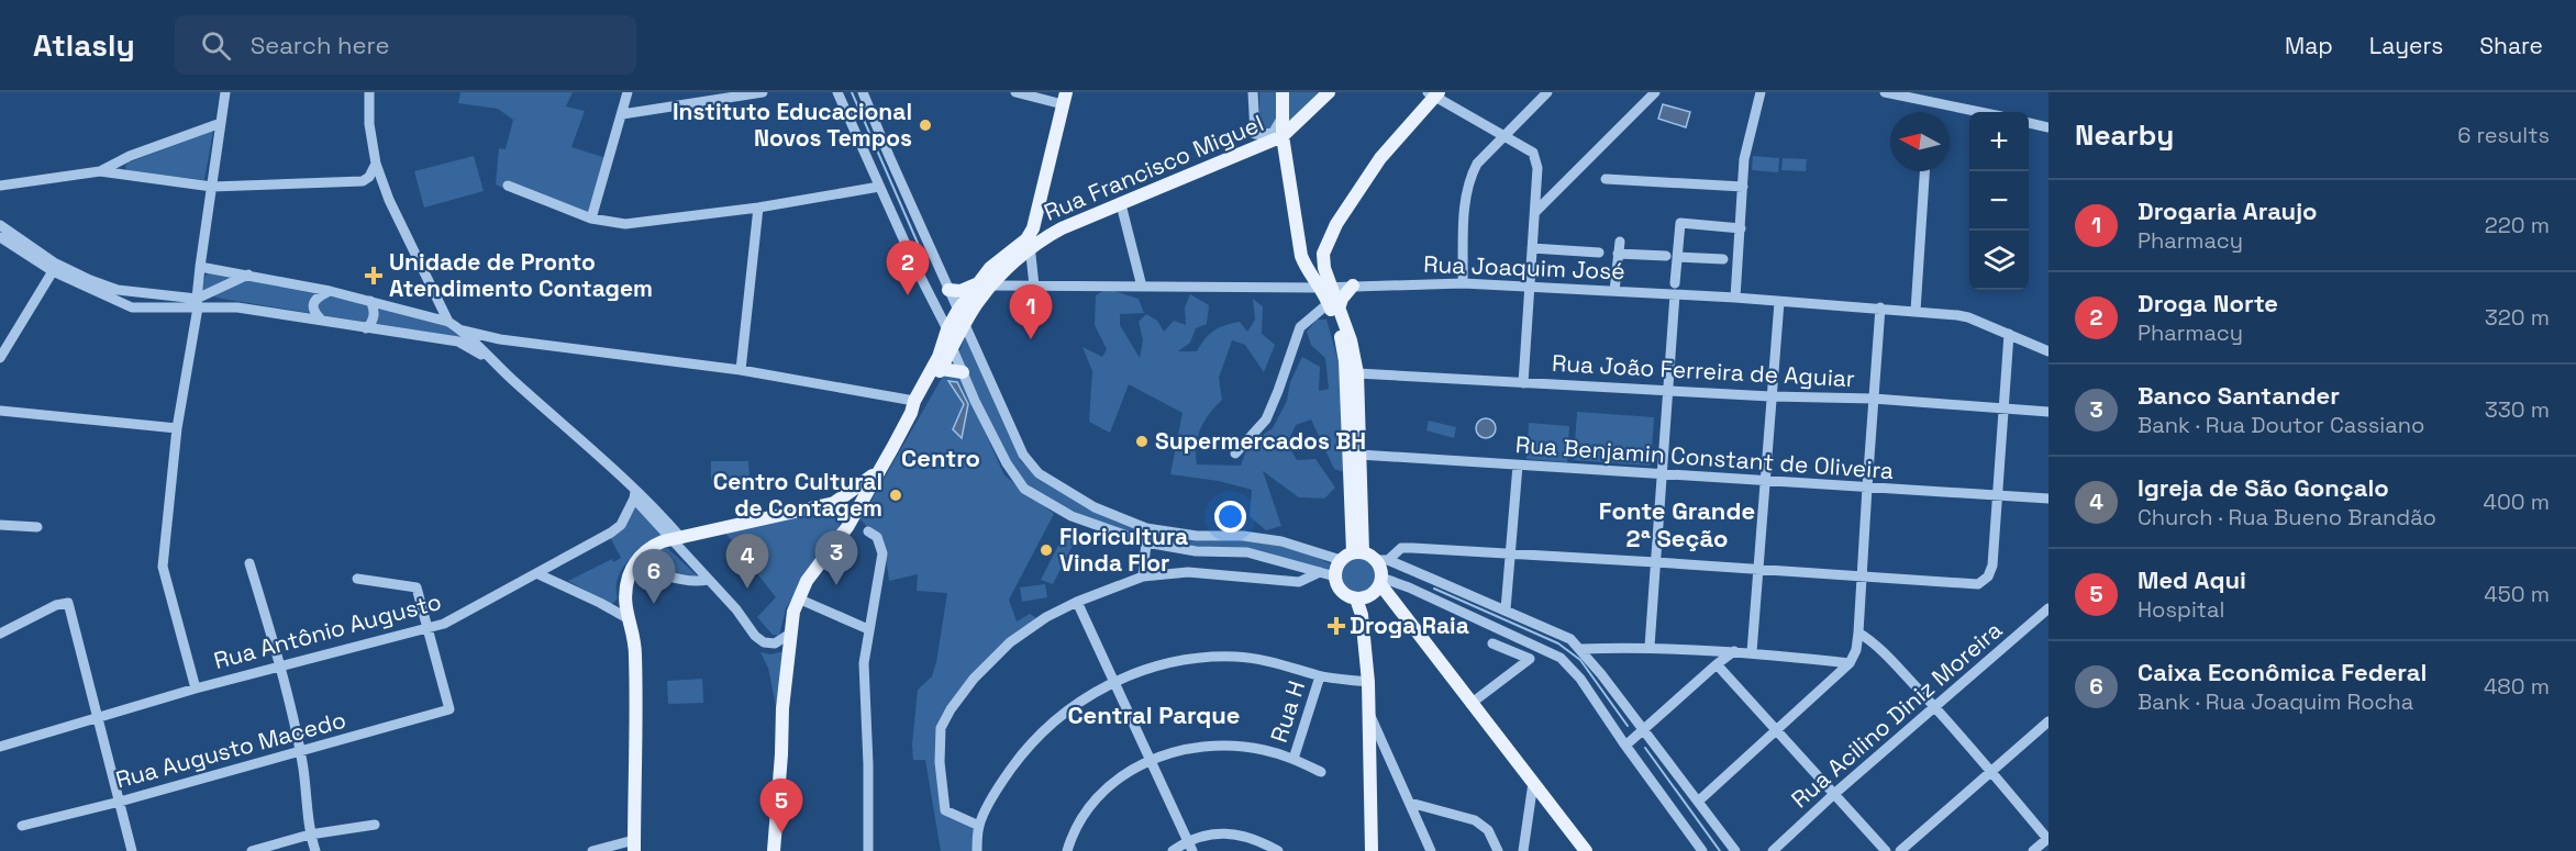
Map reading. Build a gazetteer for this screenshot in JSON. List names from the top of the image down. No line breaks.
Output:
{"streets":{"main road":["Rua Francisco Miguel"],"street":["Rua Joaquim José","Rua João Ferreira de Aguiar","Rua Benjamin Constant de Oliveira","Rua Antônio Augusto","Rua H","Rua Acilino Diniz Moreira","Rua Augusto Macedo"]},"crossings":[["Rua Francisco Miguel","Rua Joaquim José"],["Rua Antônio Augusto","Rua Augusto Macedo"]],"districts":["Centro","Fonte Grande 2ª Seção","Central Parque"],"places":{"other":["Instituto Educacional Novos Tempos","Supermercados BH","Centro Cultural de Contagem","Floricultura Vinda Flor"],"health":["Unidade de Pronto Atendimento Contagem","Droga Raia"]},"north":"left","page":{"header":"Atlasly","search":"Search here","nav":["Map","Layers","Share"],"heading":["Nearby","6 results"],"map_buttons":["+","−"],"list":[{"mark":"1","name":"Drogaria Araujo","note":"Pharmacy","value":"220 m"},{"mark":"2","name":"Droga Norte","note":"Pharmacy","value":"320 m"},{"mark":"3","name":"Banco Santander","note":"Bank · Rua Doutor Cassiano","value":"330 m"},{"mark":"4","name":"Igreja de São Gonçalo","note":"Church · Rua Bueno Brandão","value":"400 m"},{"mark":"5","name":"Med Aqui","note":"Hospital","value":"450 m"},{"mark":"6","name":"Caixa Econômica Federal","note":"Bank · Rua Joaquim Rocha","value":"480 m"}],"pins":["2","1","3","4","6","5"]}}
